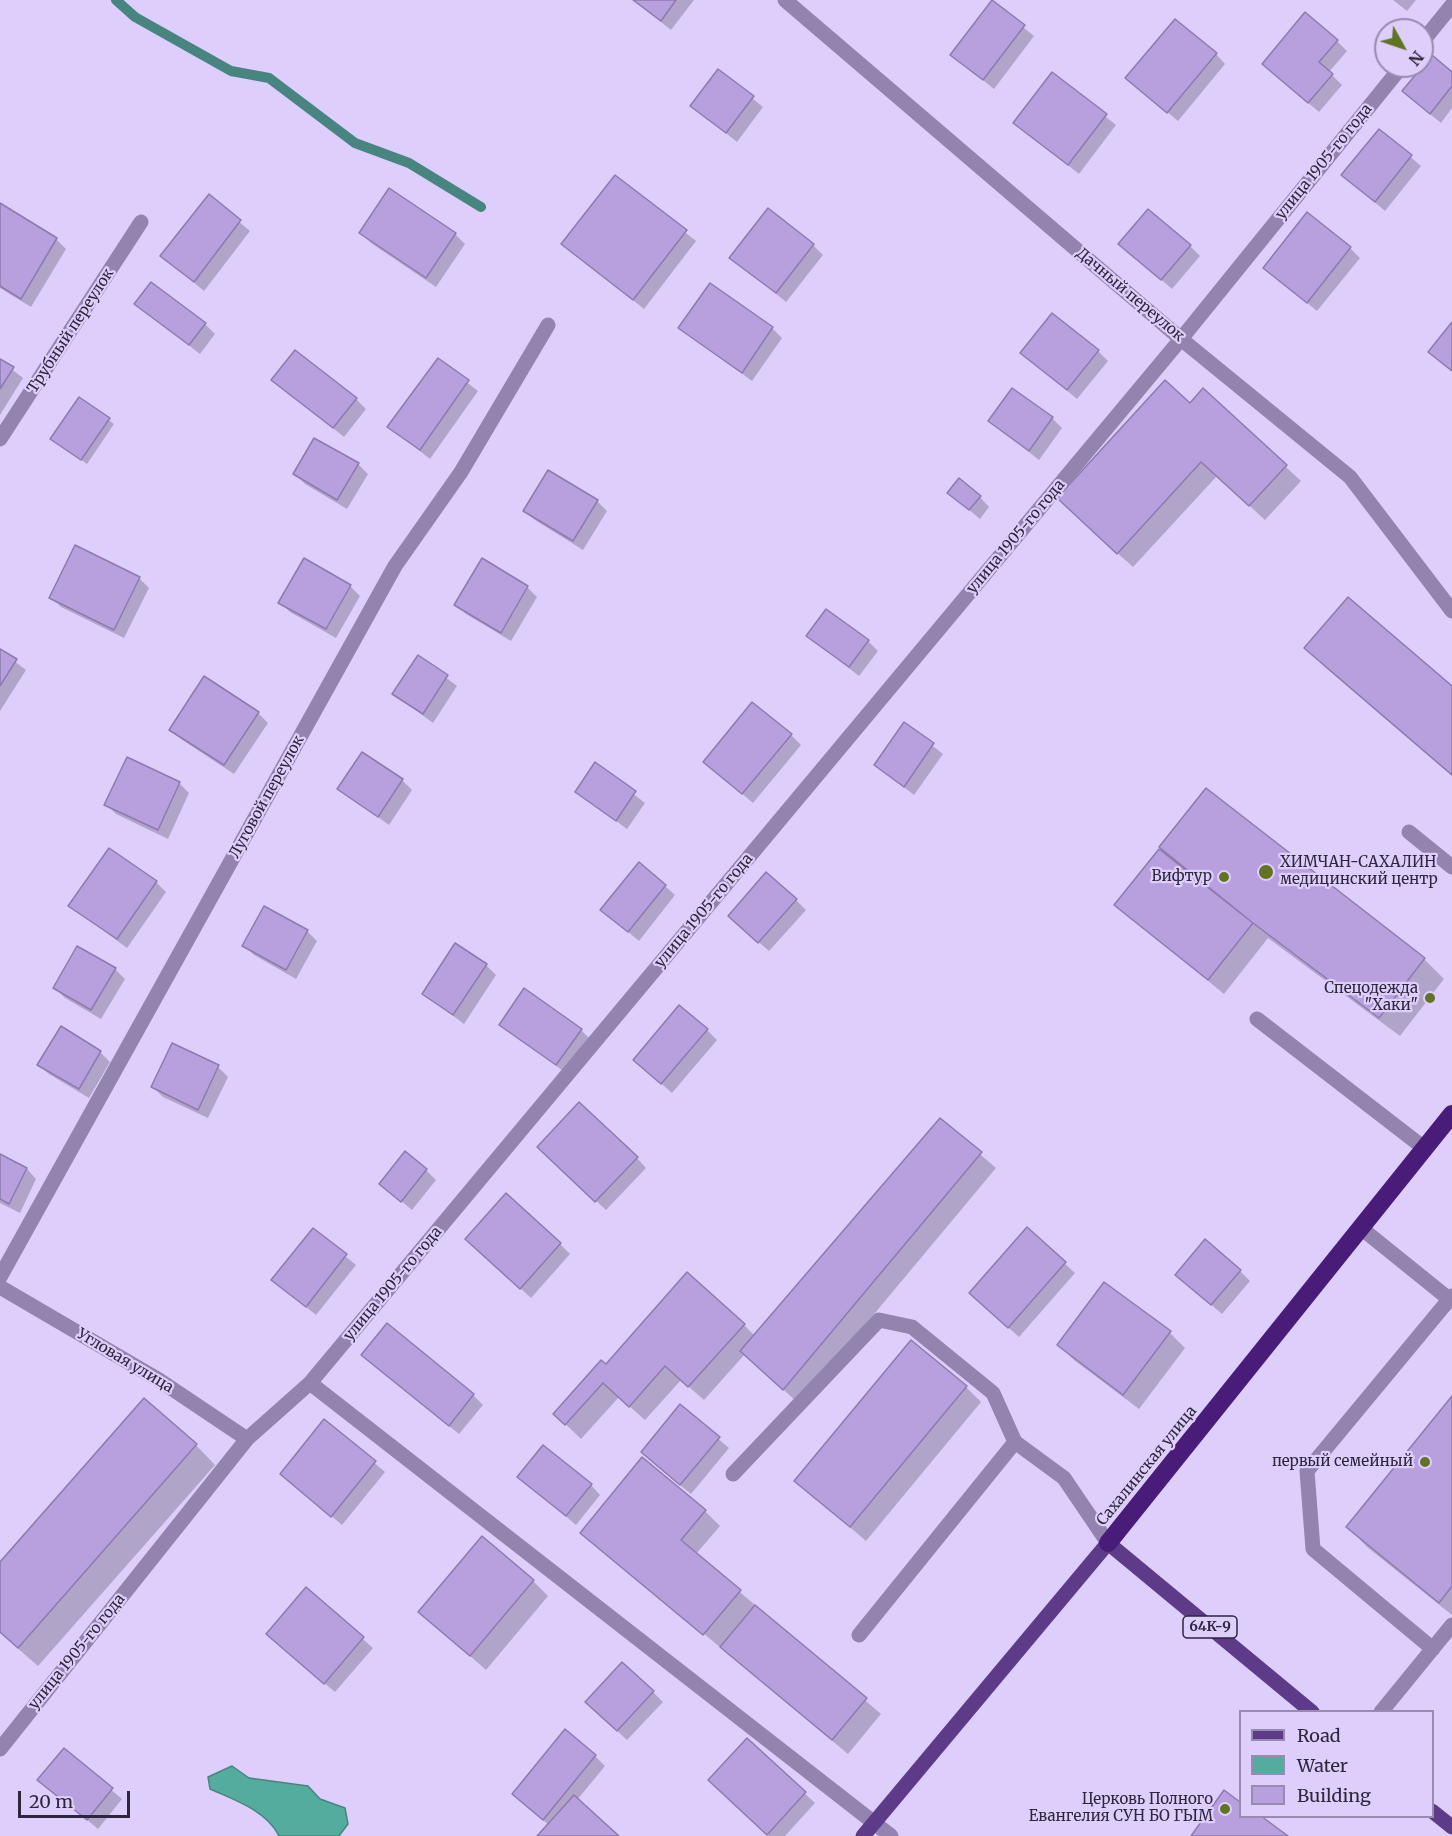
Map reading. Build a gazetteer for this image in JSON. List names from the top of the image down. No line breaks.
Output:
{"streets":{"highway":["Сахалинская улица"],"main road":["64К-9"],"street":["улица 1905-го года","Дачный переулок","Трубный переулок","Луговой переулок","Угловая улица"]},"crossings":[["улица 1905-го года","Дачный переулок"],["улица 1905-го года","Угловая улица"],["Сахалинская улица","64К-9"]],"places":["ХИМЧАН-САХАЛИН медицинский центр","Вифтур","Спецодежда \"Хаки\"","первый семейный","Церковь Полного Евангелия СУН БО ГЫМ"],"legend":["Road","Water","Building"],"scale_bar":"20 m","north":"bottom right"}
